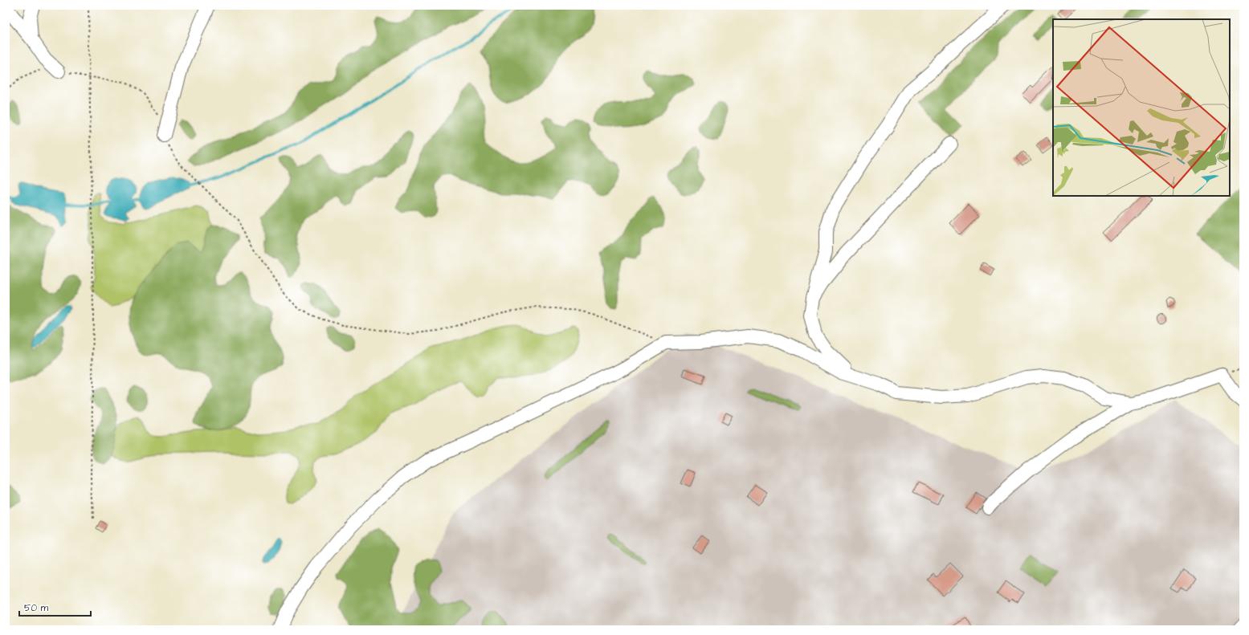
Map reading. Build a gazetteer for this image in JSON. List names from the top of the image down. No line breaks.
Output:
{"scale_bar":"50 m"}
